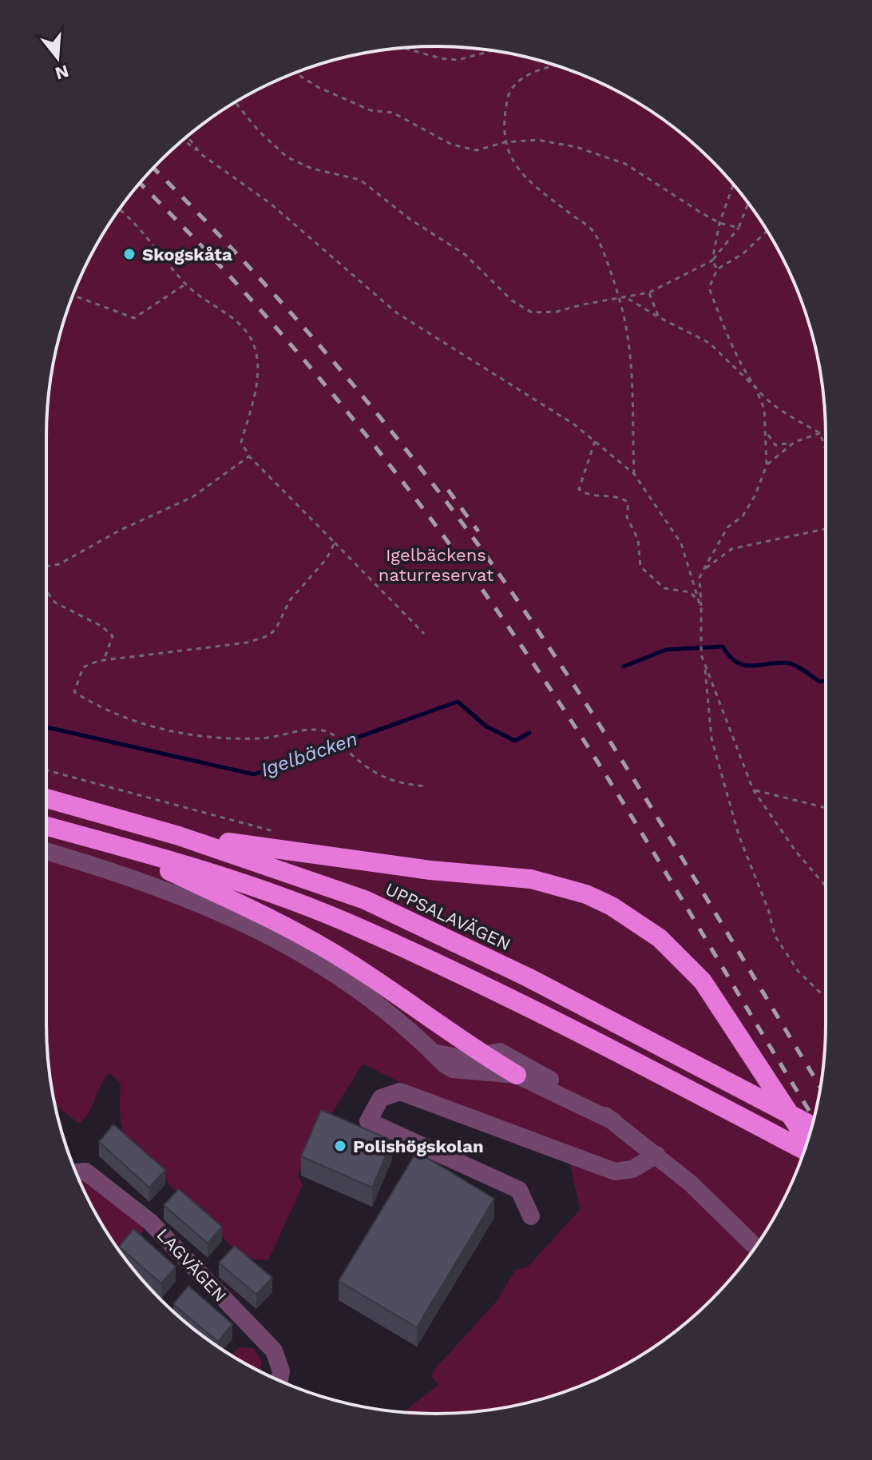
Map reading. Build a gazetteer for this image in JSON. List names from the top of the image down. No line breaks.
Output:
{"streets":{"highway":["UPPSALAVÄGEN"],"street":["LAGVÄGEN"]},"water":["Igelbäcken"],"parks":["Igelbäckens naturreservat"],"places":["Skogskåta","Polishögskolan"],"north":"bottom"}
